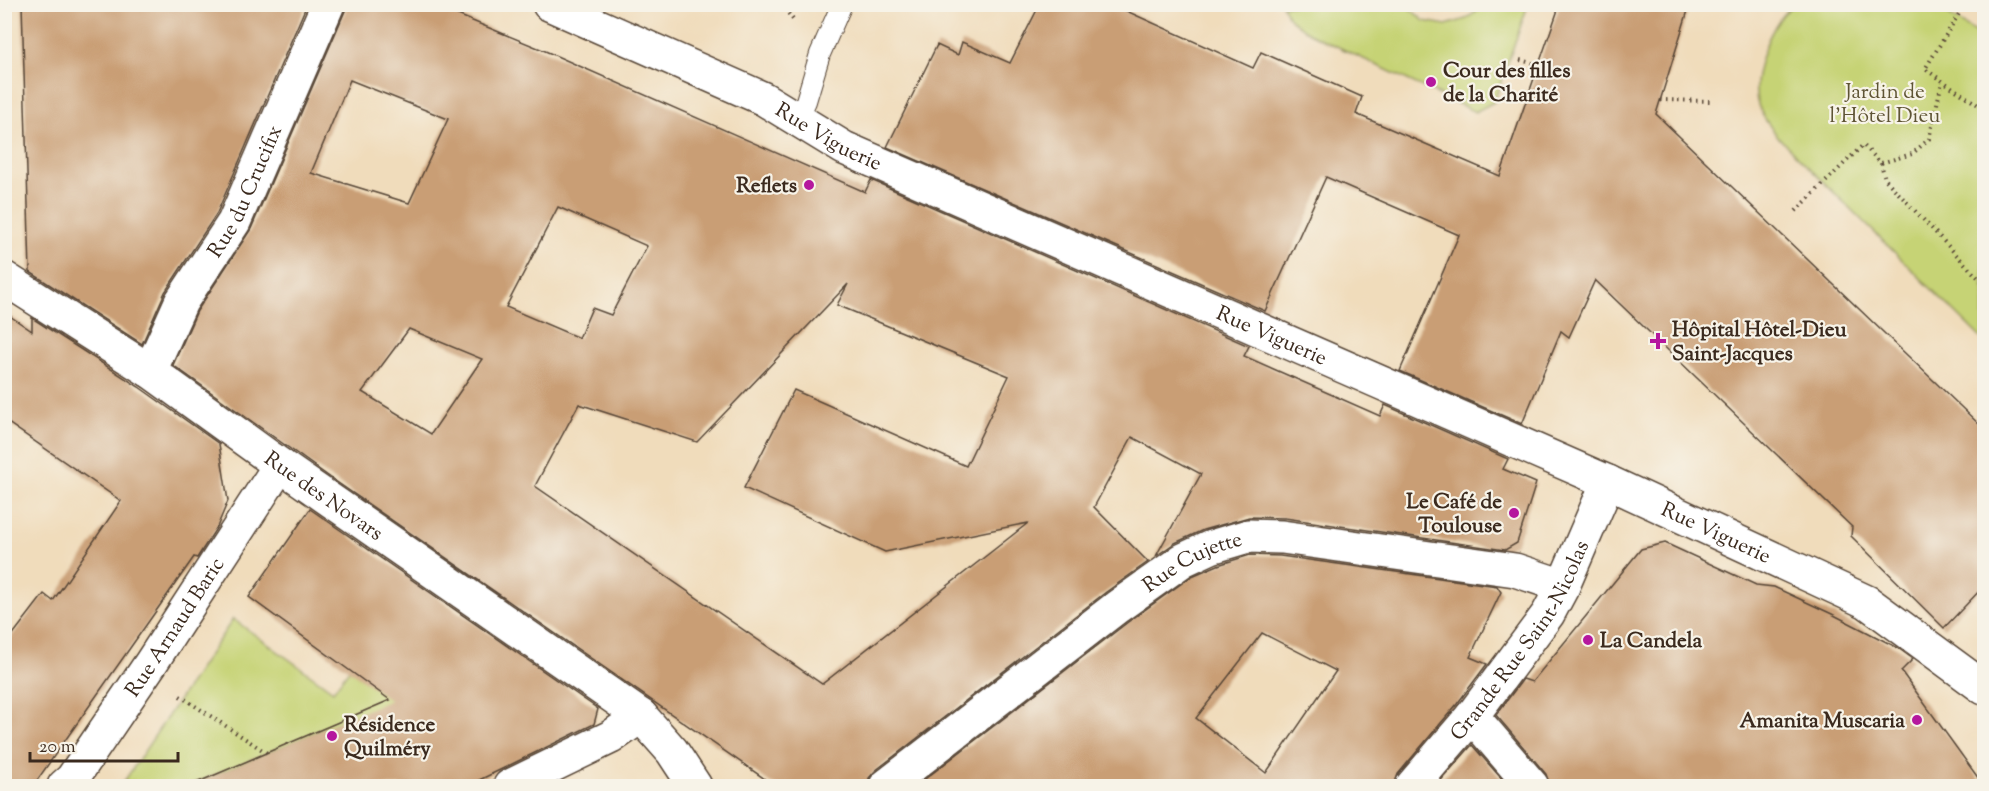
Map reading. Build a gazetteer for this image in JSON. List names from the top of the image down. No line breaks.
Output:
{"streets":{"street":["Rue Viguerie","Rue du Crucifix","Rue des Novars","Rue Cujette","Rue Arnaud Baric","Grande Rue Saint-Nicolas"]},"crossings":[["Rue Viguerie","Grande Rue Saint-Nicolas"],["Rue du Crucifix","Rue des Novars"],["Rue des Novars","Rue Arnaud Baric"],["Rue Cujette","Grande Rue Saint-Nicolas"]],"parks":["Jardin de l'Hôtel Dieu"],"places":{"other":["Cour des filles de la Charité","Reflets","Le Café de Toulouse","La Candela","Amanita Muscaria","Résidence Quilméry"],"health":["Hôpital Hôtel-Dieu Saint-Jacques"]},"scale_bar":"20 m"}
